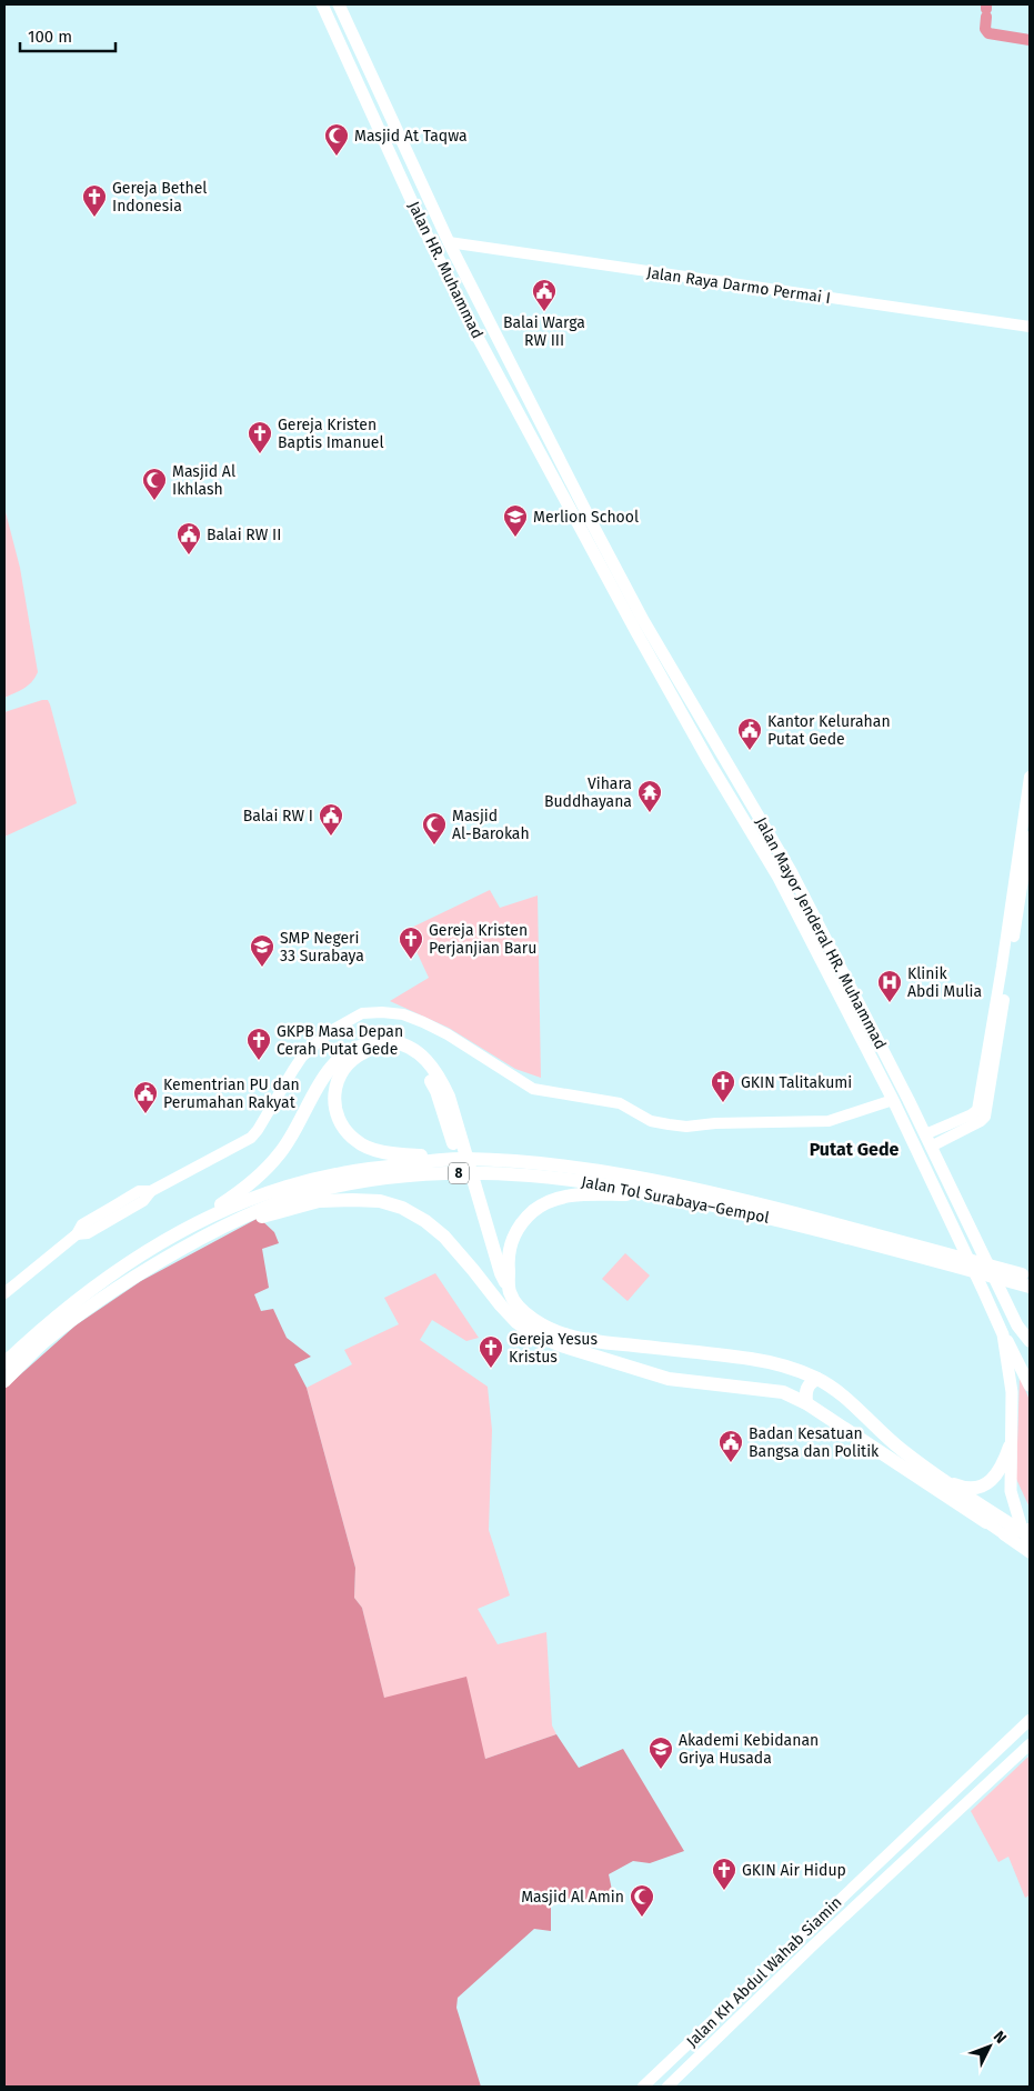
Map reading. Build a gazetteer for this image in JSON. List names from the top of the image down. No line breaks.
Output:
{"streets":{"highway":["8","Jalan Tol Surabaya–Gempol"],"main road":["Jalan HR. Muhammad","Jalan Mayor Jenderal HR. Muhammad"],"street":["Jalan Raya Darmo Permai I","Jalan KH Abdul Wahab Siamin"]},"crossings":[["Jalan HR. Muhammad","Jalan Raya Darmo Permai I"],["Jalan HR. Muhammad","Jalan Mayor Jenderal HR. Muhammad"]],"districts":["Putat Gede"],"places":{"mosque":["Masjid At Taqwa","Masjid Al Ikhlash","Masjid Al-Barokah","Masjid Al Amin"],"church":["Gereja Bethel Indonesia","Gereja Kristen Baptis Imanuel","Gereja Kristen Perjanjian Baru","GKPB Masa Depan Cerah Putat Gede","GKIN Talitakumi","Gereja Yesus Kristus","GKIN Air Hidup"],"public building":["Balai Warga RW III","Balai RW II","Kantor Kelurahan Putat Gede","Balai RW I","Kementrian PU dan Perumahan Rakyat","Badan Kesatuan Bangsa dan Politik"],"school or university":["Merlion School","SMP Negeri 33 Surabaya","Akademi Kebidanan Griya Husada"],"temple":["Vihara Buddhayana"],"hospital":["Klinik Abdi Mulia"]},"scale_bar":"100 m","north":"top right"}
